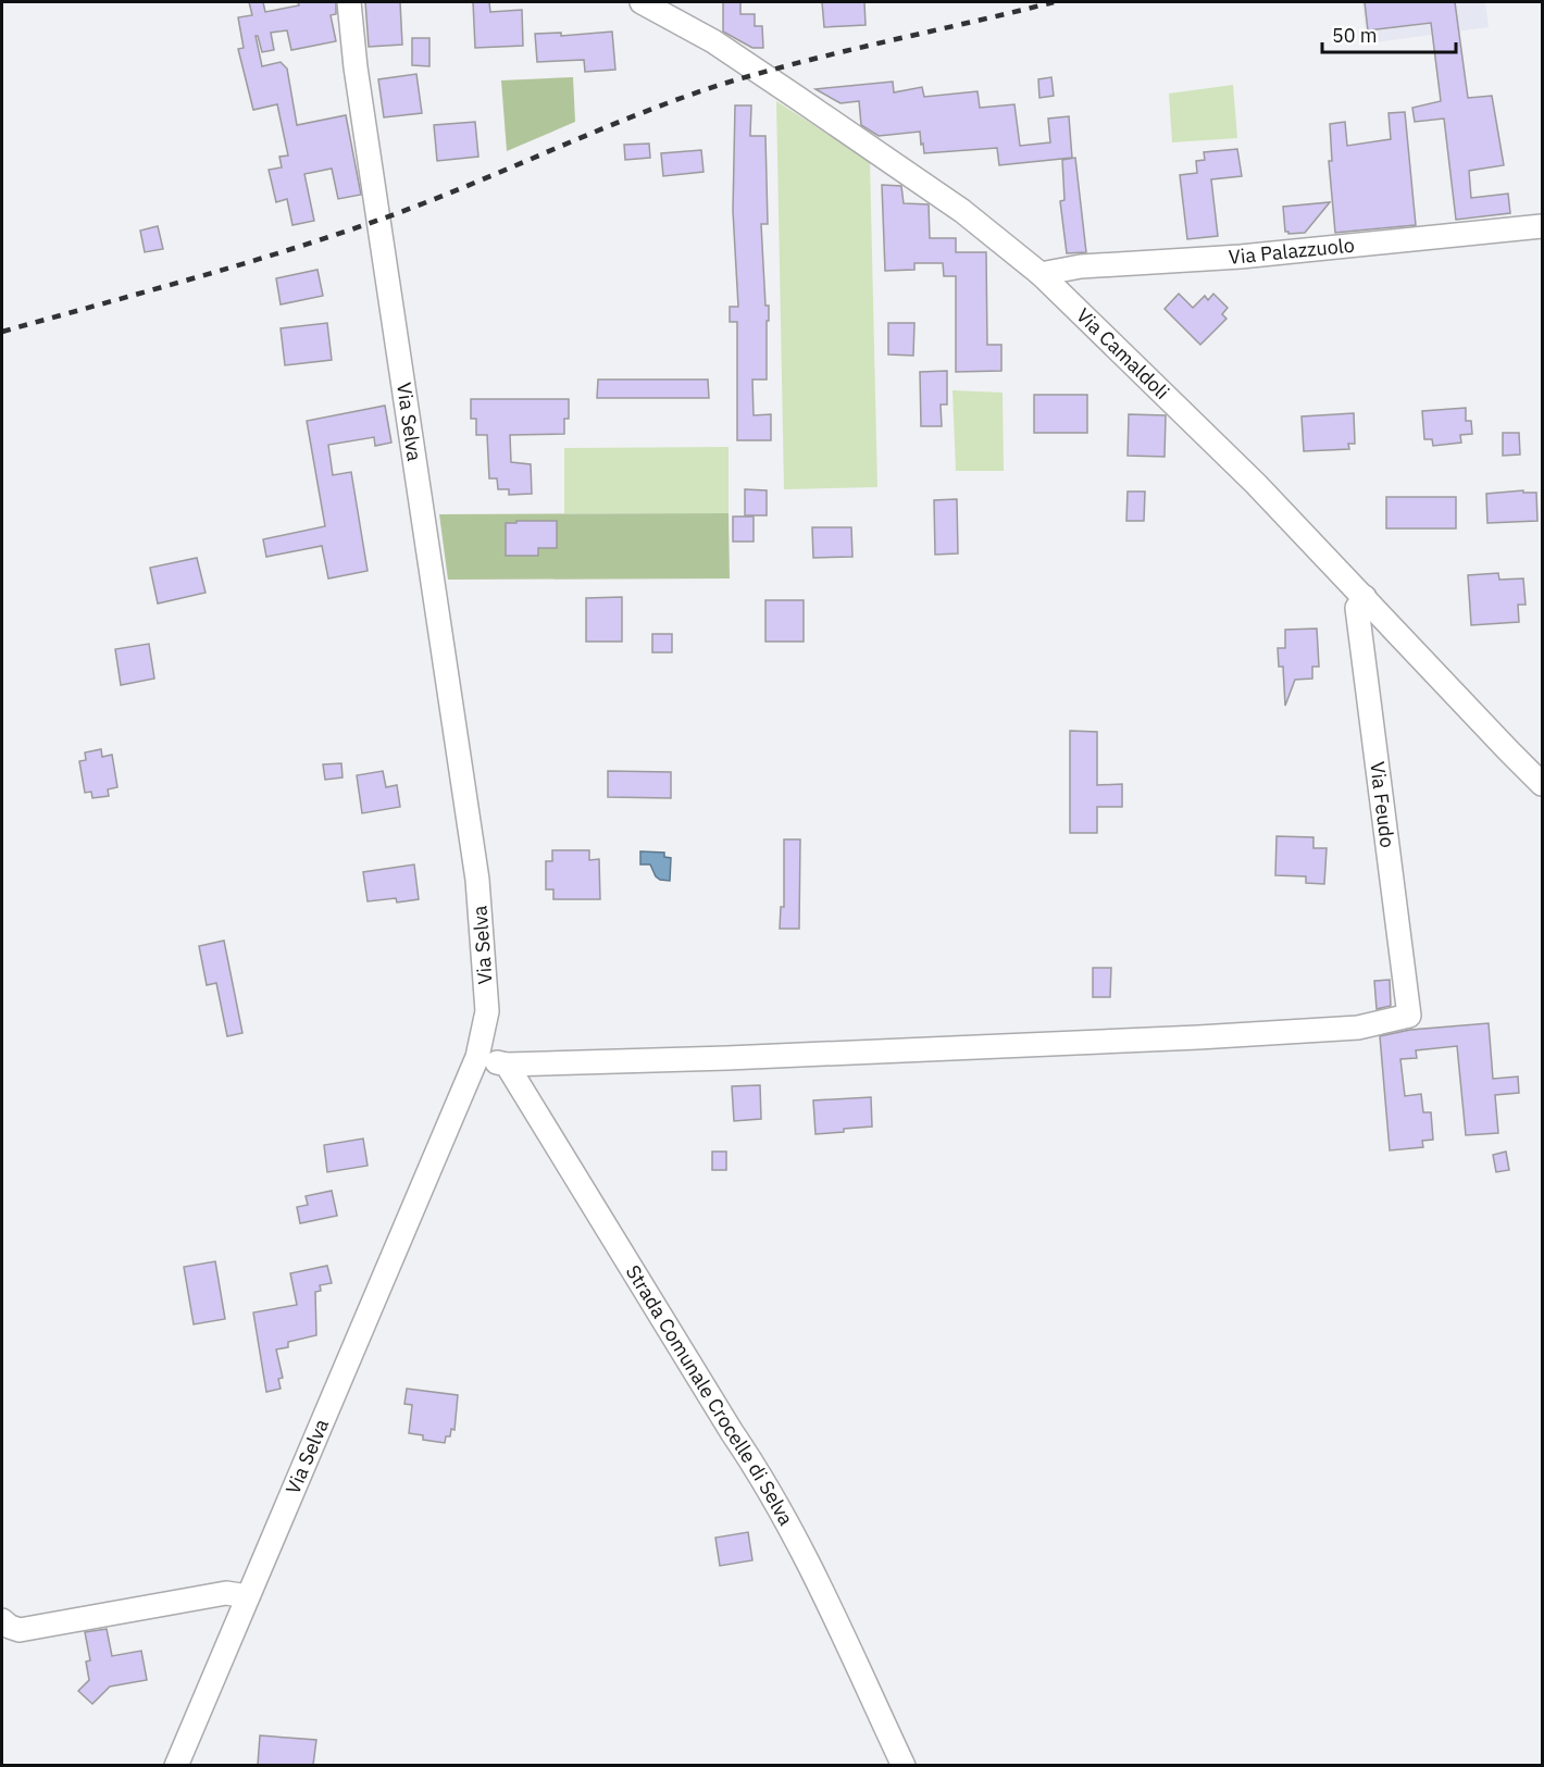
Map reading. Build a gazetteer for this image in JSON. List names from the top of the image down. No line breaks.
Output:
{"streets":{"street":["Via Palazzuolo","Via Camaldoli","Via Selva","Via Feudo","Strada Comunale Crocelle di Selva"]},"crossings":[["Via Palazzuolo","Via Camaldoli"],["Via Camaldoli","Via Feudo"],["Via Feudo","Strada Comunale Crocelle di Selva"]],"scale_bar":"50 m"}
